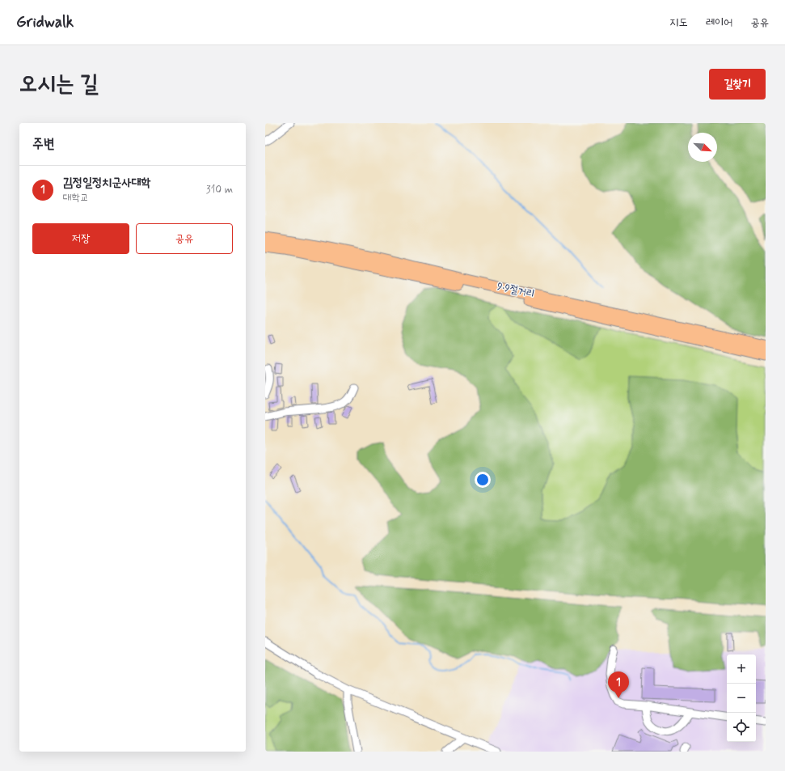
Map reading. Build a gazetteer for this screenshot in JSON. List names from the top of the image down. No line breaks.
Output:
{"streets":{"highway":["9·9절거리"]},"north":"bottom right","page":{"header":"Gridwalk","nav":["지도","레이어","공유"],"buttons":["길찾기",["저장","공유"]],"title":"오시는 길","heading":"주변","list":[{"mark":"1","name":"김정일정치군사대학","note":"대학교","value":"310 m"}],"map_buttons":["+","−"],"pins":"1"}}
